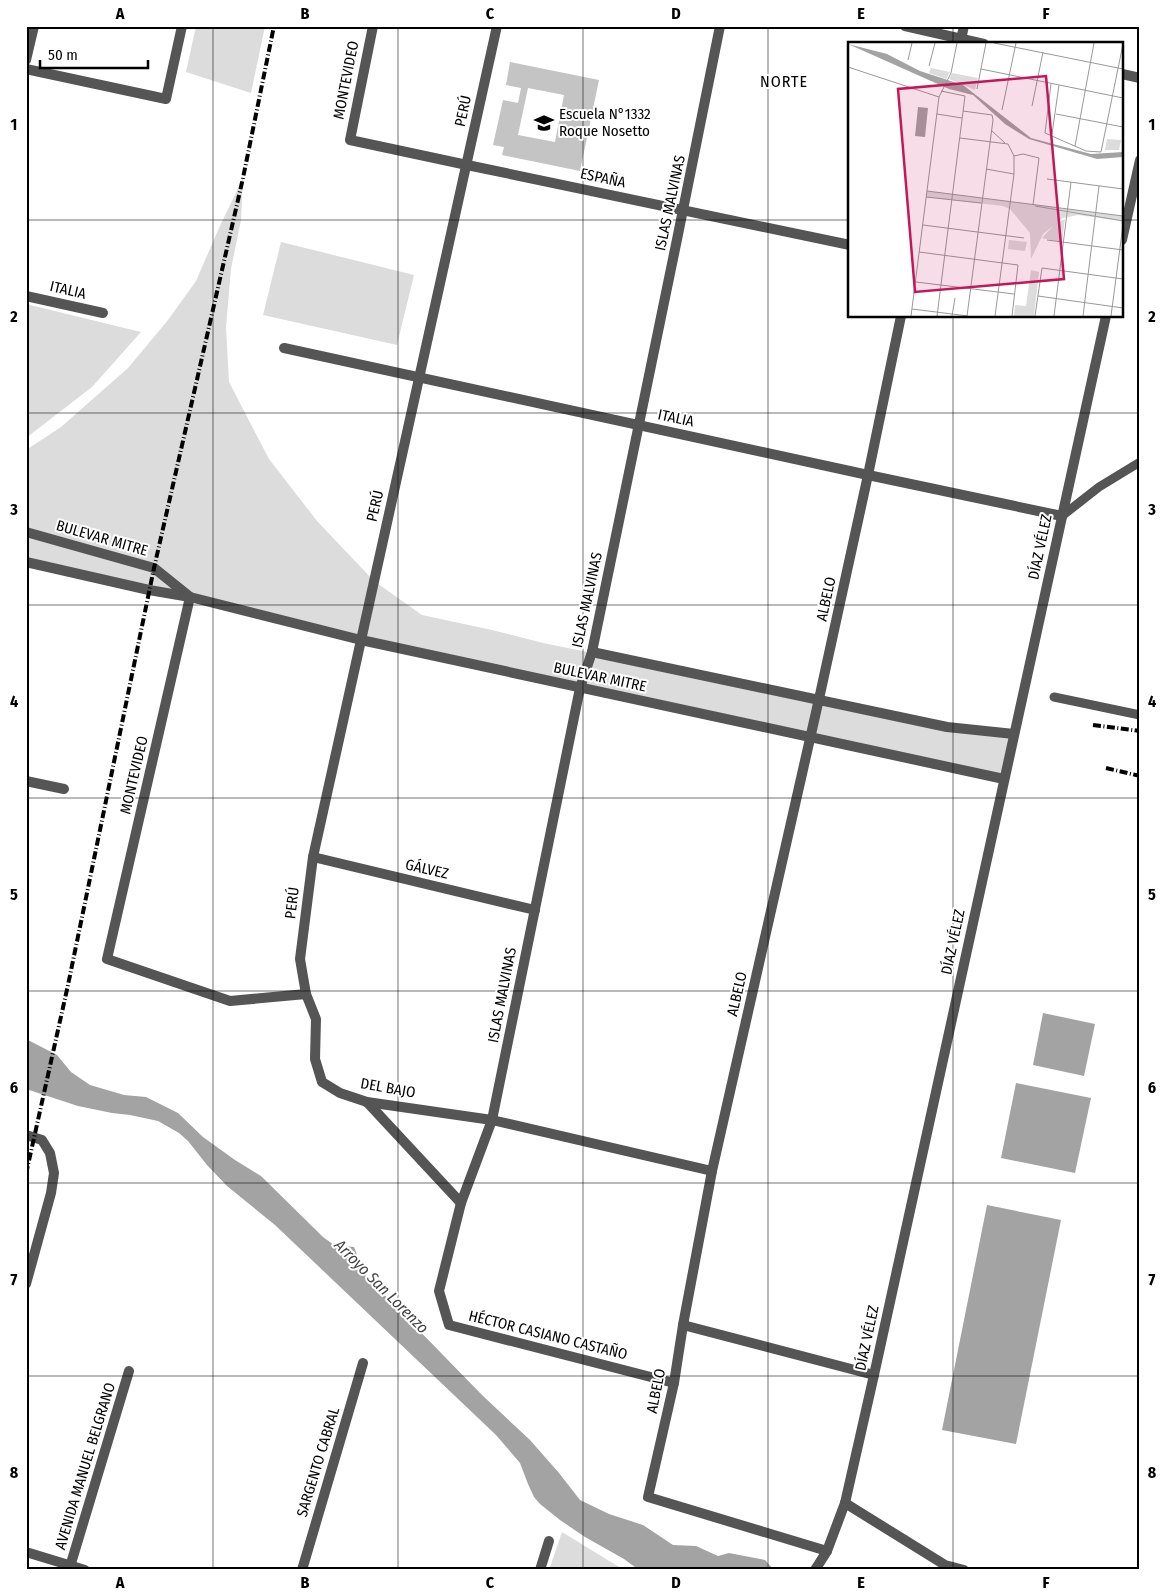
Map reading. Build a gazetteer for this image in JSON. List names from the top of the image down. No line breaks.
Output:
{"streets":{"street":["MONTEVIDEO","PERÚ","ESPAÑA","ISLAS MALVINAS","ITALIA","BULEVAR MITRE","DÍAZ VÉLEZ","ALBELO","GÁLVEZ","DEL BAJO","HÉCTOR CASIANO CASTAÑO","SARGENTO CABRAL","AVENIDA MANUEL BELGRANO"]},"crossings":[["MONTEVIDEO","PERÚ"],["MONTEVIDEO","ESPAÑA"],["MONTEVIDEO","BULEVAR MITRE"],["MONTEVIDEO","DEL BAJO"],["PERÚ","ESPAÑA"],["PERÚ","ITALIA"],["PERÚ","BULEVAR MITRE"],["PERÚ","GÁLVEZ"],["PERÚ","DEL BAJO"],["ESPAÑA","ISLAS MALVINAS"],["ISLAS MALVINAS","ITALIA"],["ISLAS MALVINAS","BULEVAR MITRE"],["ISLAS MALVINAS","GÁLVEZ"],["ISLAS MALVINAS","DEL BAJO"],["ISLAS MALVINAS","HÉCTOR CASIANO CASTAÑO"],["ITALIA","DÍAZ VÉLEZ"],["ITALIA","ALBELO"],["BULEVAR MITRE","DÍAZ VÉLEZ"],["BULEVAR MITRE","ALBELO"],["DÍAZ VÉLEZ","ALBELO"],["ALBELO","DEL BAJO"],["ALBELO","HÉCTOR CASIANO CASTAÑO"]],"districts":["NORTE"],"water":["Arroyo San Lorenzo"],"places":{"school or university":["Escuela N°1332 Roque Nosetto"]},"scale_bar":"50 m","grid":{"columns":["A","B","C","D","E","F"],"rows":["1","2","3","4","5","6","7","8"]}}
